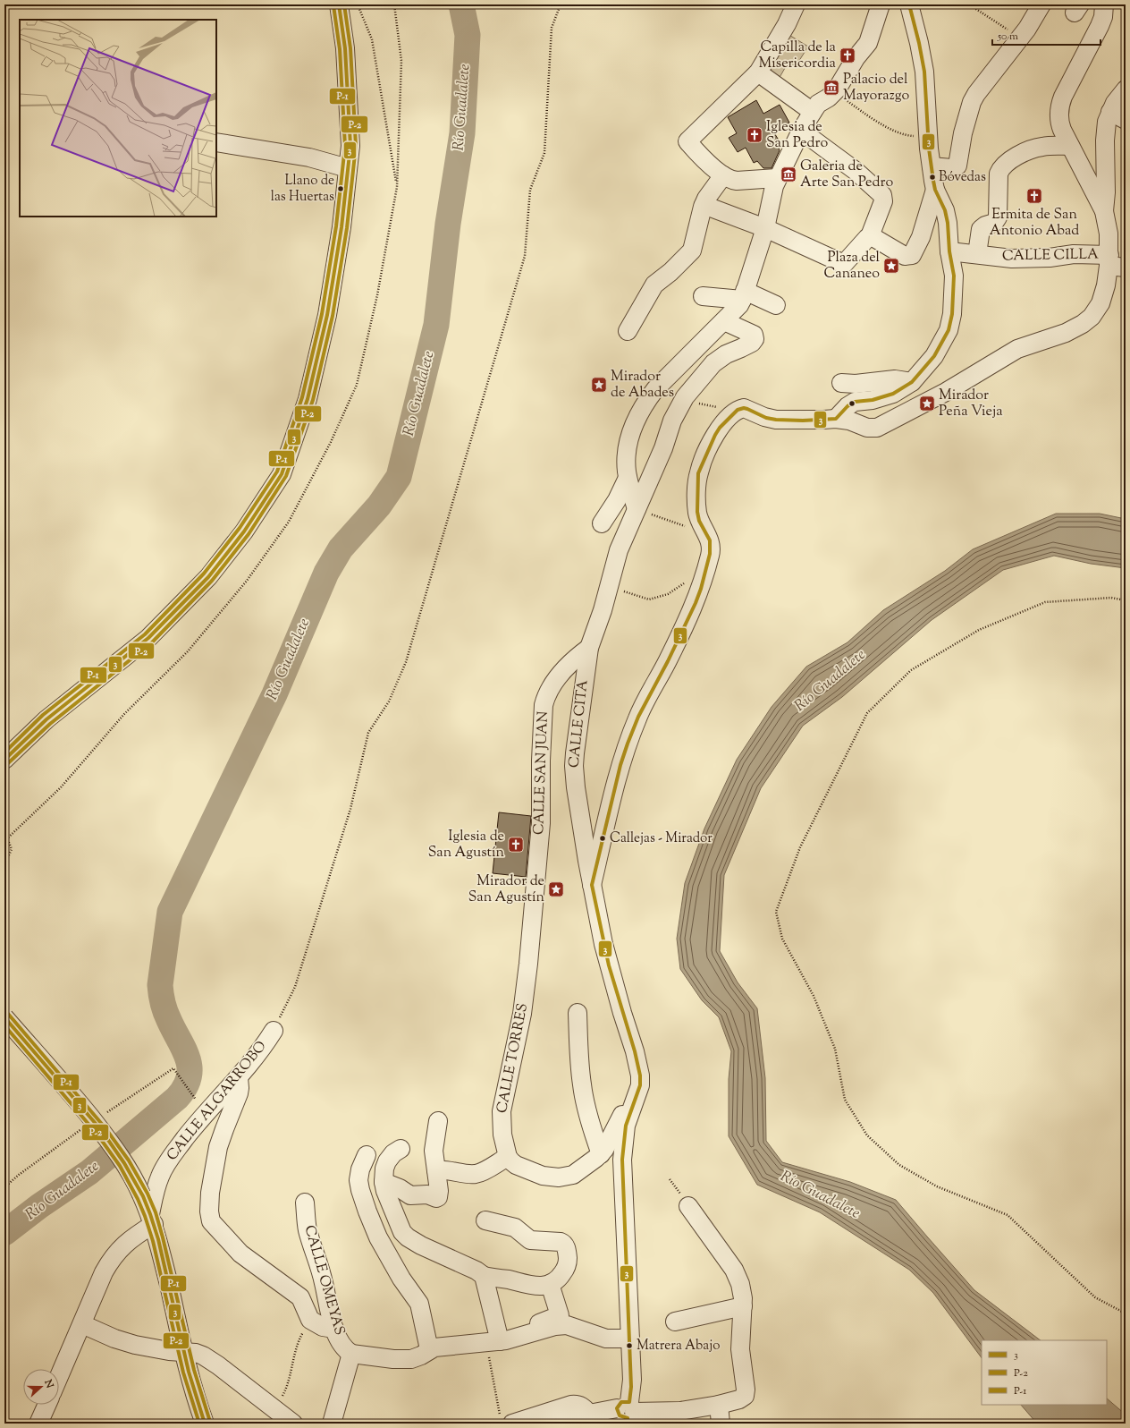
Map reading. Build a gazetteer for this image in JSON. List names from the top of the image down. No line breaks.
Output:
{"streets":{"street":["CALLE CILLA","CALLE CITA","CALLE SAN JUAN","CALLE TORRES","CALLE ALGARROBO","CALLE OMEYAS"]},"crossings":[["CALLE CITA","CALLE SAN JUAN"],["CALLE SAN JUAN","CALLE TORRES"]],"water":["Río Guadalete"],"places":{"church":["Capilla de la Misericordia","Iglesia de San Pedro","Ermita de San Antonio Abad","Iglesia de San Agustín"],"museum":["Palacio del Mayorazgo","Galeria de Arte San Pedro"],"other":["Bóvedas","Llano de las Huertas","Callejas - Mirador","Matrera Abajo"],"place":["Plaza del Cananeo","Mirador de Abades","Mirador Peña Vieja","Mirador de San Agustín"]},"lines":["transit line 3","transit line P-2","transit line P-1"],"legend":["3","P-2","P-1"],"scale_bar":"50 m","north":"right"}
